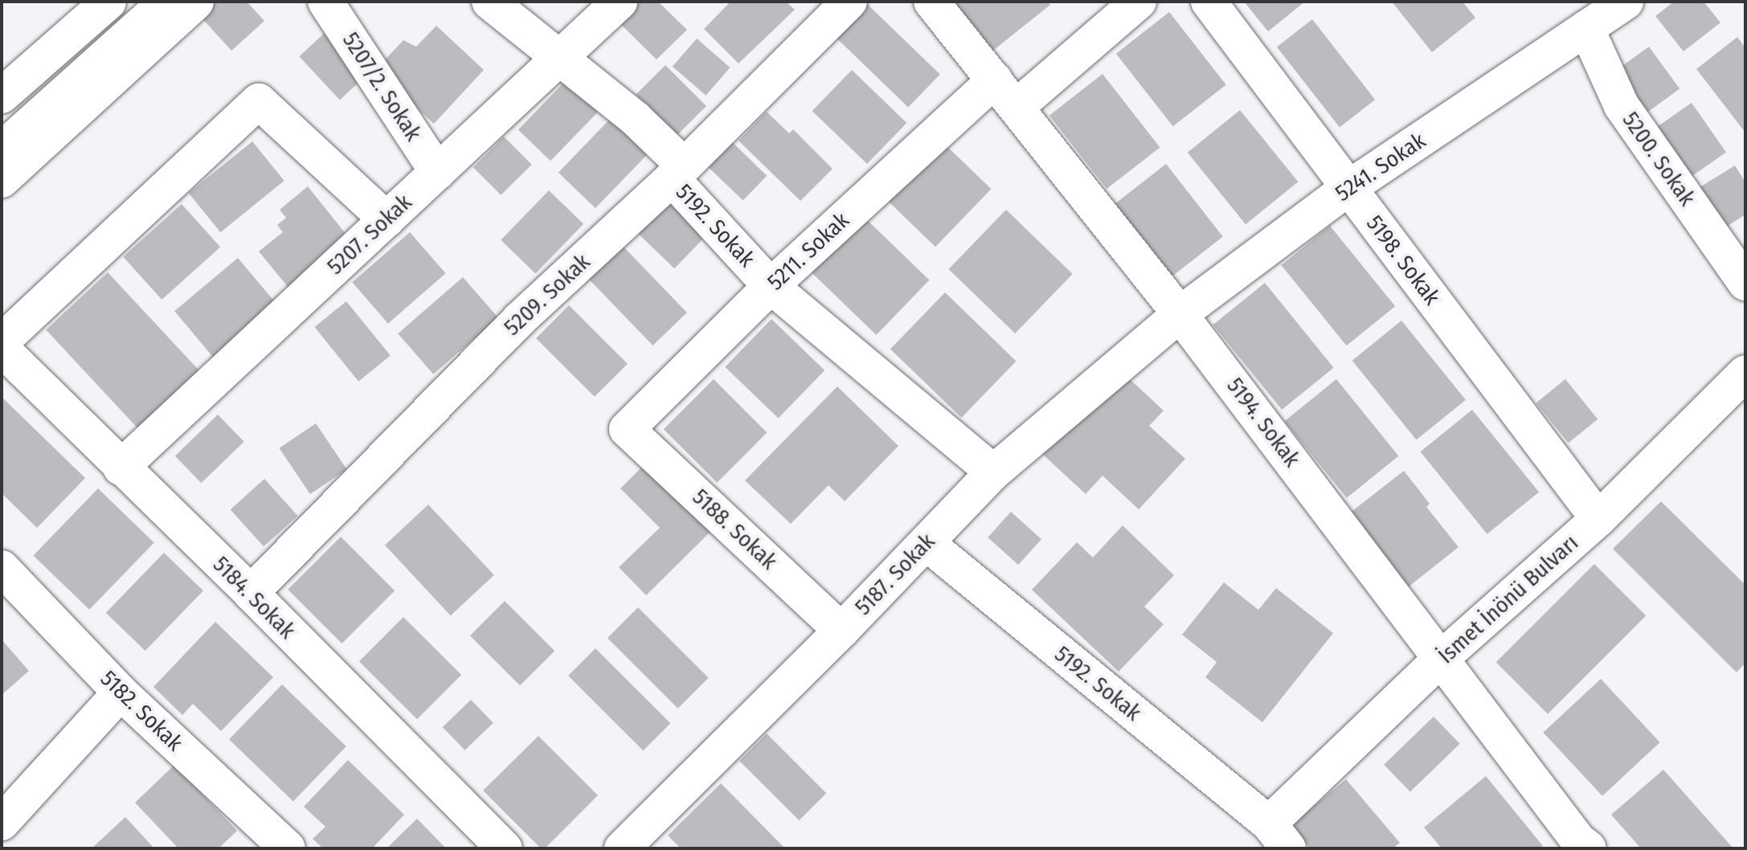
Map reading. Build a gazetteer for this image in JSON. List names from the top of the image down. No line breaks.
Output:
{"streets":{"main road":["5207/2. Sokak","5200. Sokak","5241. Sokak","5192. Sokak","5207. Sokak","5211. Sokak","5198. Sokak","5209. Sokak","5194. Sokak","5188. Sokak","5187. Sokak","5184. Sokak","İsmet İnönü Bulvarı","5182. Sokak"]},"crossings":[["5207/2. Sokak","5207. Sokak"],["5200. Sokak","5241. Sokak"],["5241. Sokak","5198. Sokak"],["5241. Sokak","5194. Sokak"],["5241. Sokak","5187. Sokak"],["5192. Sokak","5207. Sokak"],["5192. Sokak","5211. Sokak"],["5192. Sokak","5209. Sokak"],["5192. Sokak","5187. Sokak"],["5192. Sokak","İsmet İnönü Bulvarı"],["5207. Sokak","5184. Sokak"],["5211. Sokak","5194. Sokak"],["5211. Sokak","5188. Sokak"],["5198. Sokak","İsmet İnönü Bulvarı"],["5209. Sokak","5184. Sokak"],["5194. Sokak","5187. Sokak"],["5194. Sokak","İsmet İnönü Bulvarı"],["5188. Sokak","5187. Sokak"]]}
